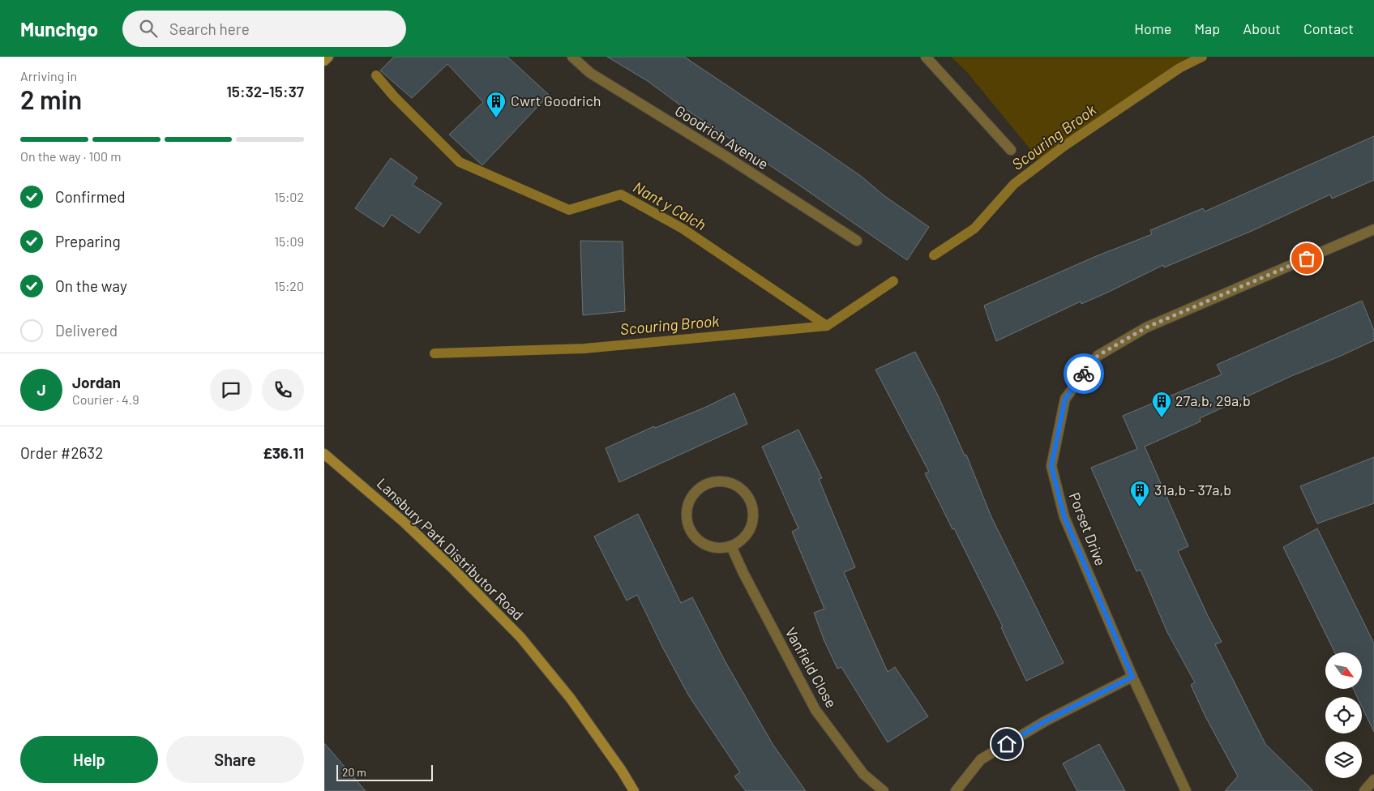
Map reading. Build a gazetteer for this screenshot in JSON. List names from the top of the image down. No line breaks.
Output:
{"streets":{"street":["Goodrich Avenue","Porset Drive","Lansbury Park Distributor Road","Vanfield Close"]},"water":["Scouring Brook","Nant y Calch"],"places":{"building":["Cwrt Goodrich","27a,b, 29a,b","31a,b - 37a,b"]},"scale_bar":"20 m","north":"bottom right","page":{"header":"Munchgo","search":"Search here","nav":["Home","Map","About","Contact"],"heading":["2 min","Arriving in","15:32–15:37"],"panel":["Jordan","Courier · 4.9","Order #2632","£36.11"],"bar":"On the way · 100 m","list":[["Confirmed","15:02"],["Preparing","15:09"],["On the way","15:20"],"Delivered"],"round":"J","buttons":["Help","Share"],"scale":"20 m"}}
